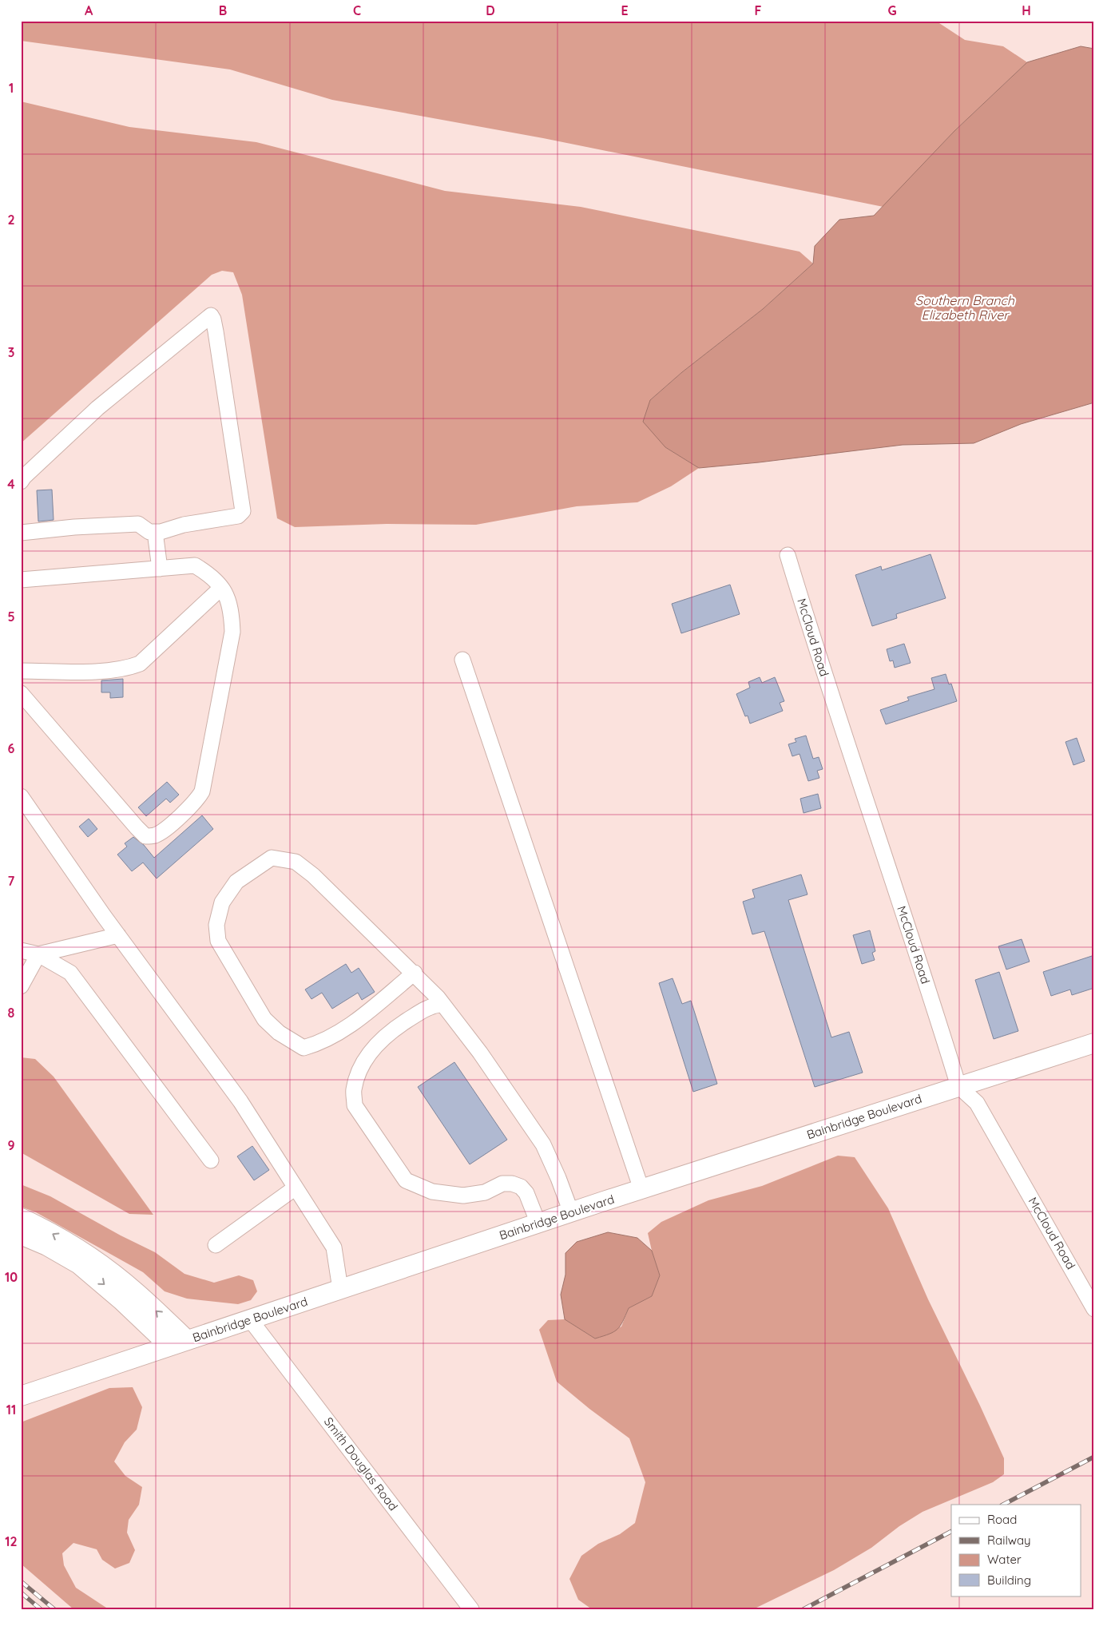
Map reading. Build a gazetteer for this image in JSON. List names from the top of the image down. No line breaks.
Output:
{"streets":{"main road":["Bainbridge Boulevard"],"street":["McCloud Road","Smith Douglas Road"]},"crossings":[["McCloud Road","Bainbridge Boulevard"],["Bainbridge Boulevard","Smith Douglas Road"]],"water":["Southern Branch Elizabeth River"],"legend":["Road","Railway","Water","Building"],"grid":{"columns":["A","B","C","D","E","F","G","H"],"rows":["1","2","3","4","5","6","7","8","9","10","11","12"]}}
